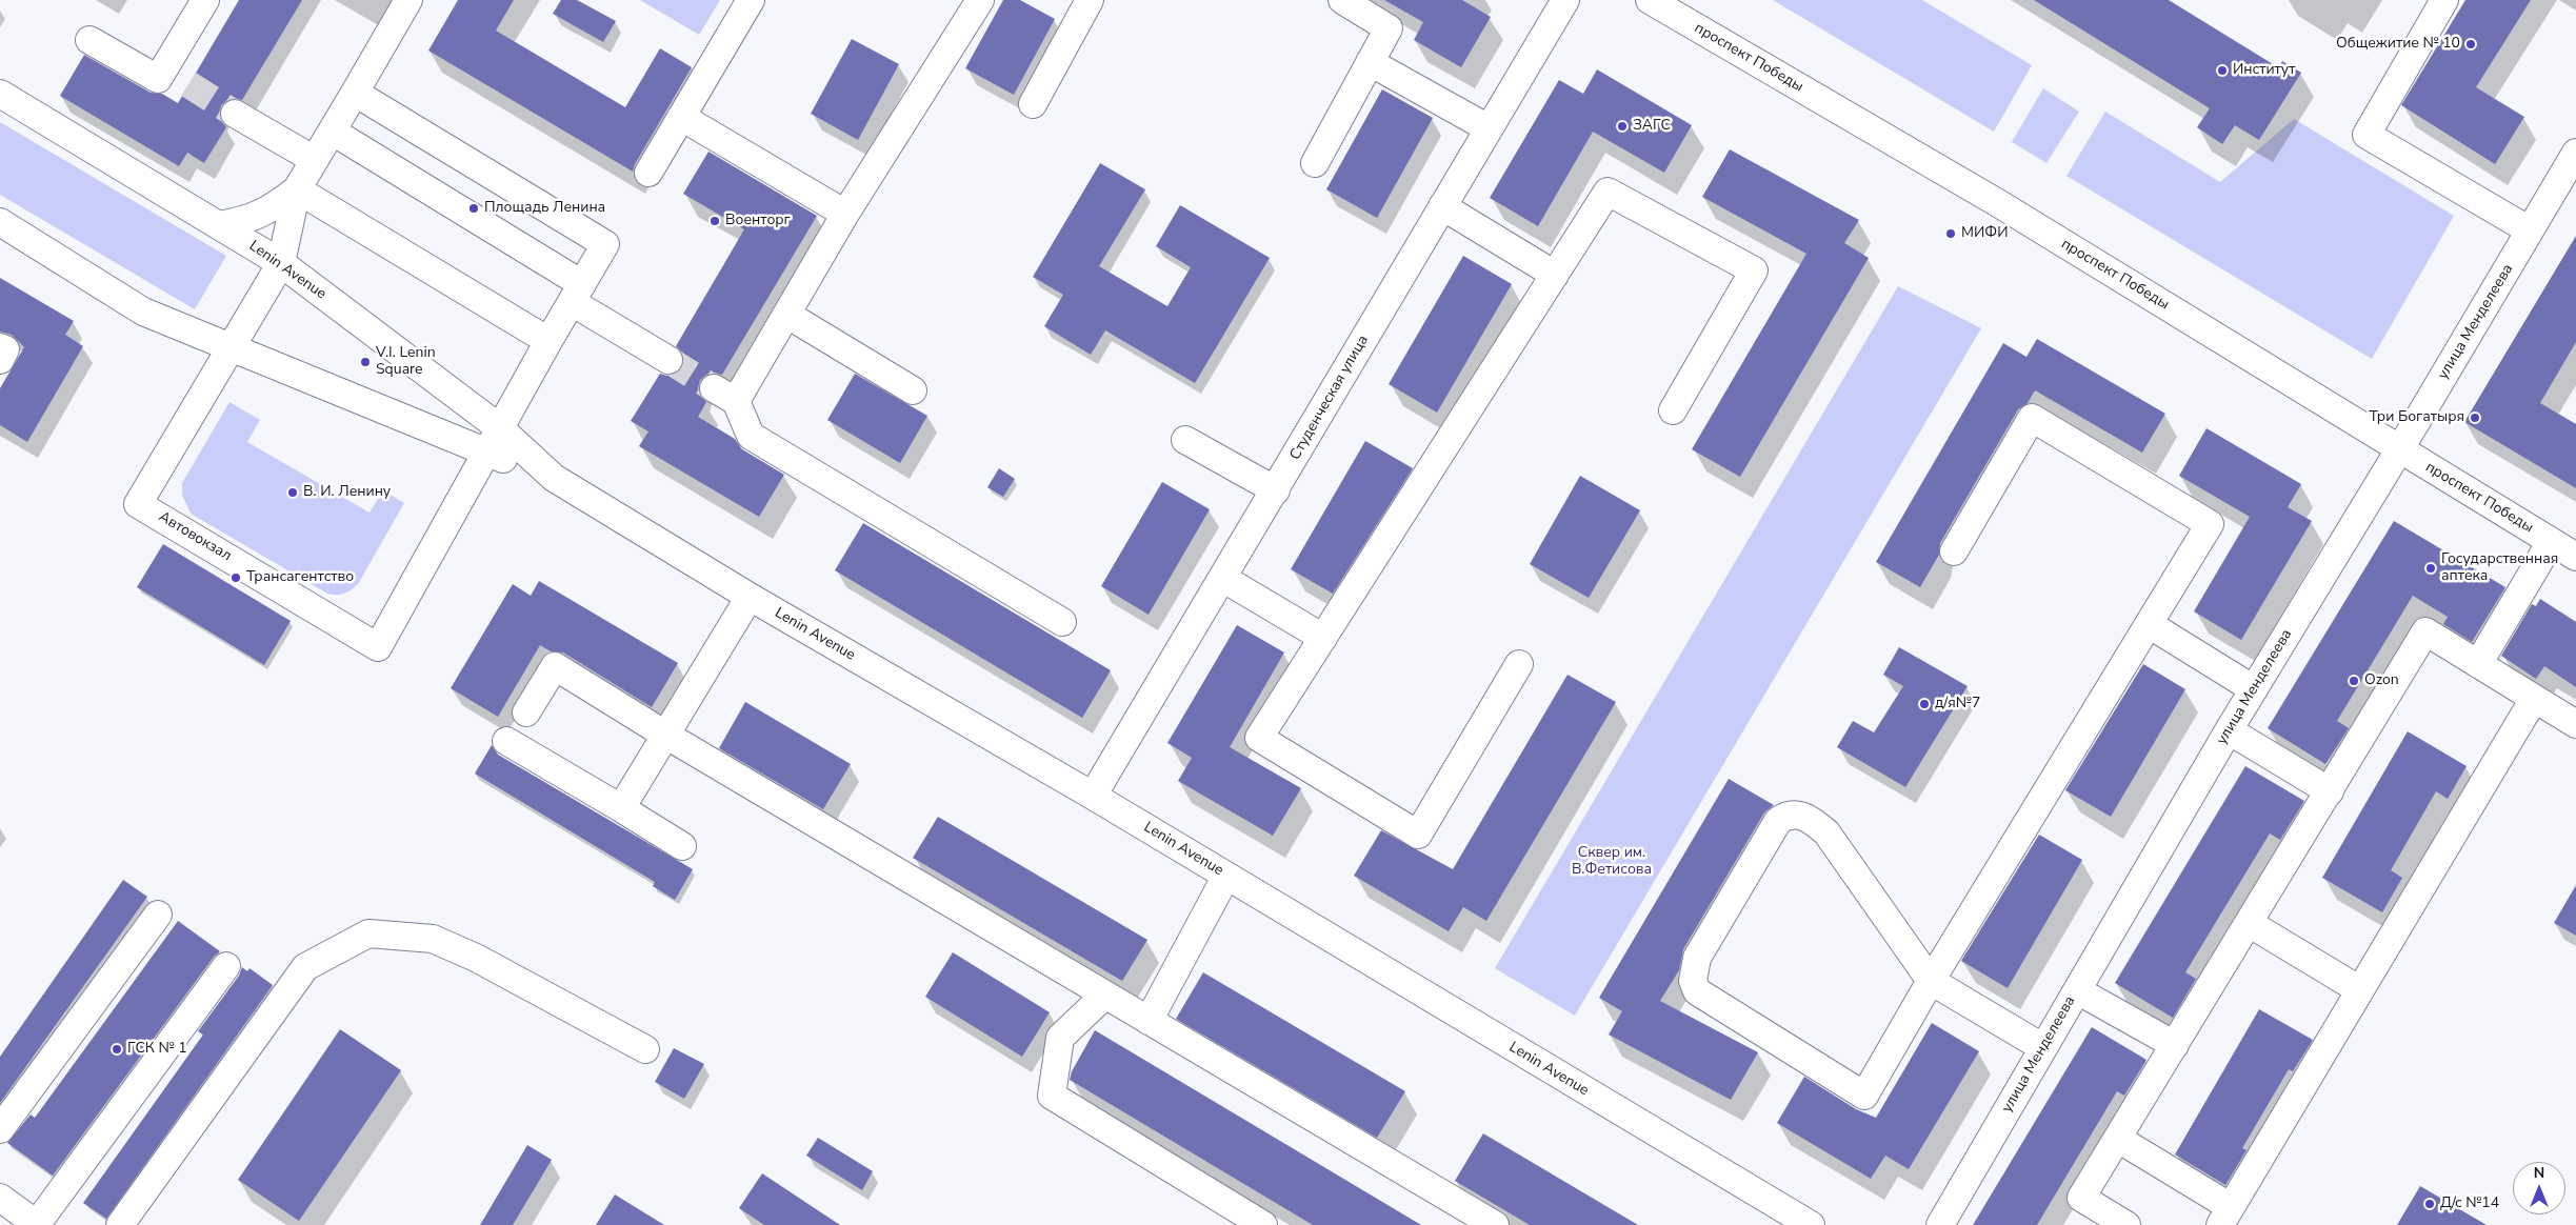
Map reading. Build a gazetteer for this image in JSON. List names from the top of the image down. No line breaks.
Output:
{"streets":{"street":["проспект Победы","Lenin Avenue","улица Менделеева","Студенческая улица","Автовокзал"]},"crossings":[["проспект Победы","улица Менделеева"],["Lenin Avenue","Студенческая улица"],["Lenin Avenue","Автовокзал"]],"parks":["Сквер им. В.Фетисова"],"places":["Общежитие № 10","Институт","ЗАГС","Площадь Ленина","Военторг","МИФИ","V.I. Lenin Square","Три Богатыря","В. И. Ленину","Государственная аптека","Трансагентство","Ozon","д/я№7","ГСК № 1","Д/с №14"],"north":"top"}
